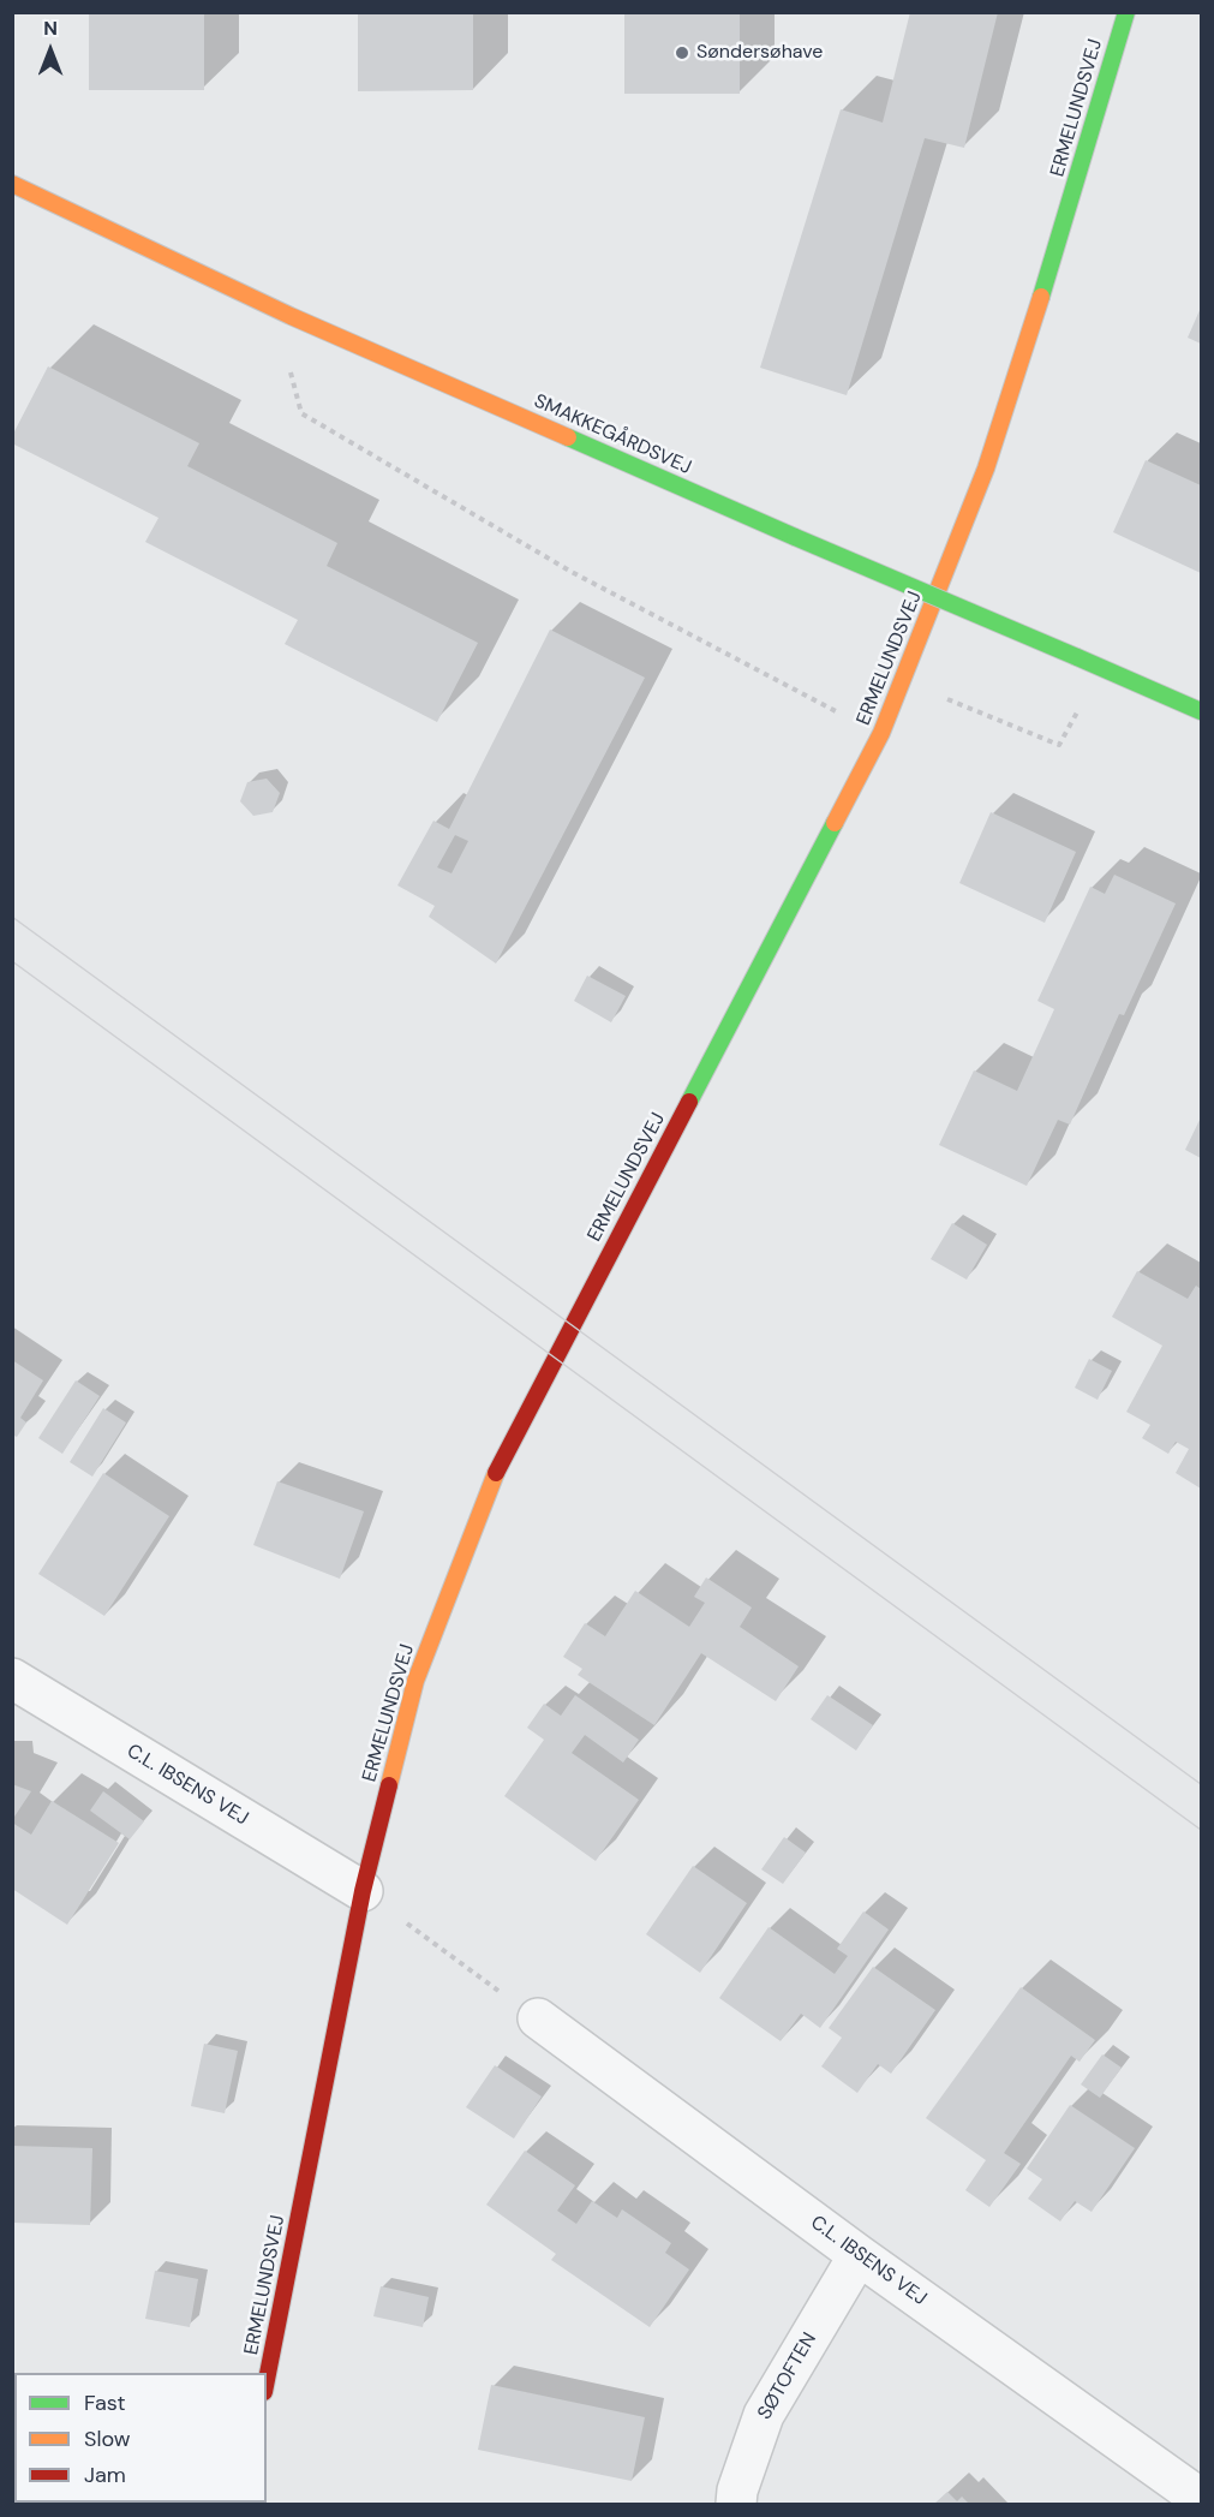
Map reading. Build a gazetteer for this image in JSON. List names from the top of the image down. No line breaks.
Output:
{"streets":{"street":["ERMELUNDSVEJ","SMAKKEGÅRDSVEJ","C.L. IBSENS VEJ","SØTOFTEN"]},"crossings":[["ERMELUNDSVEJ","C.L. IBSENS VEJ"],["C.L. IBSENS VEJ","SØTOFTEN"]],"places":["Søndersøhave"],"legend":["Fast","Slow","Jam"],"north":"top"}
